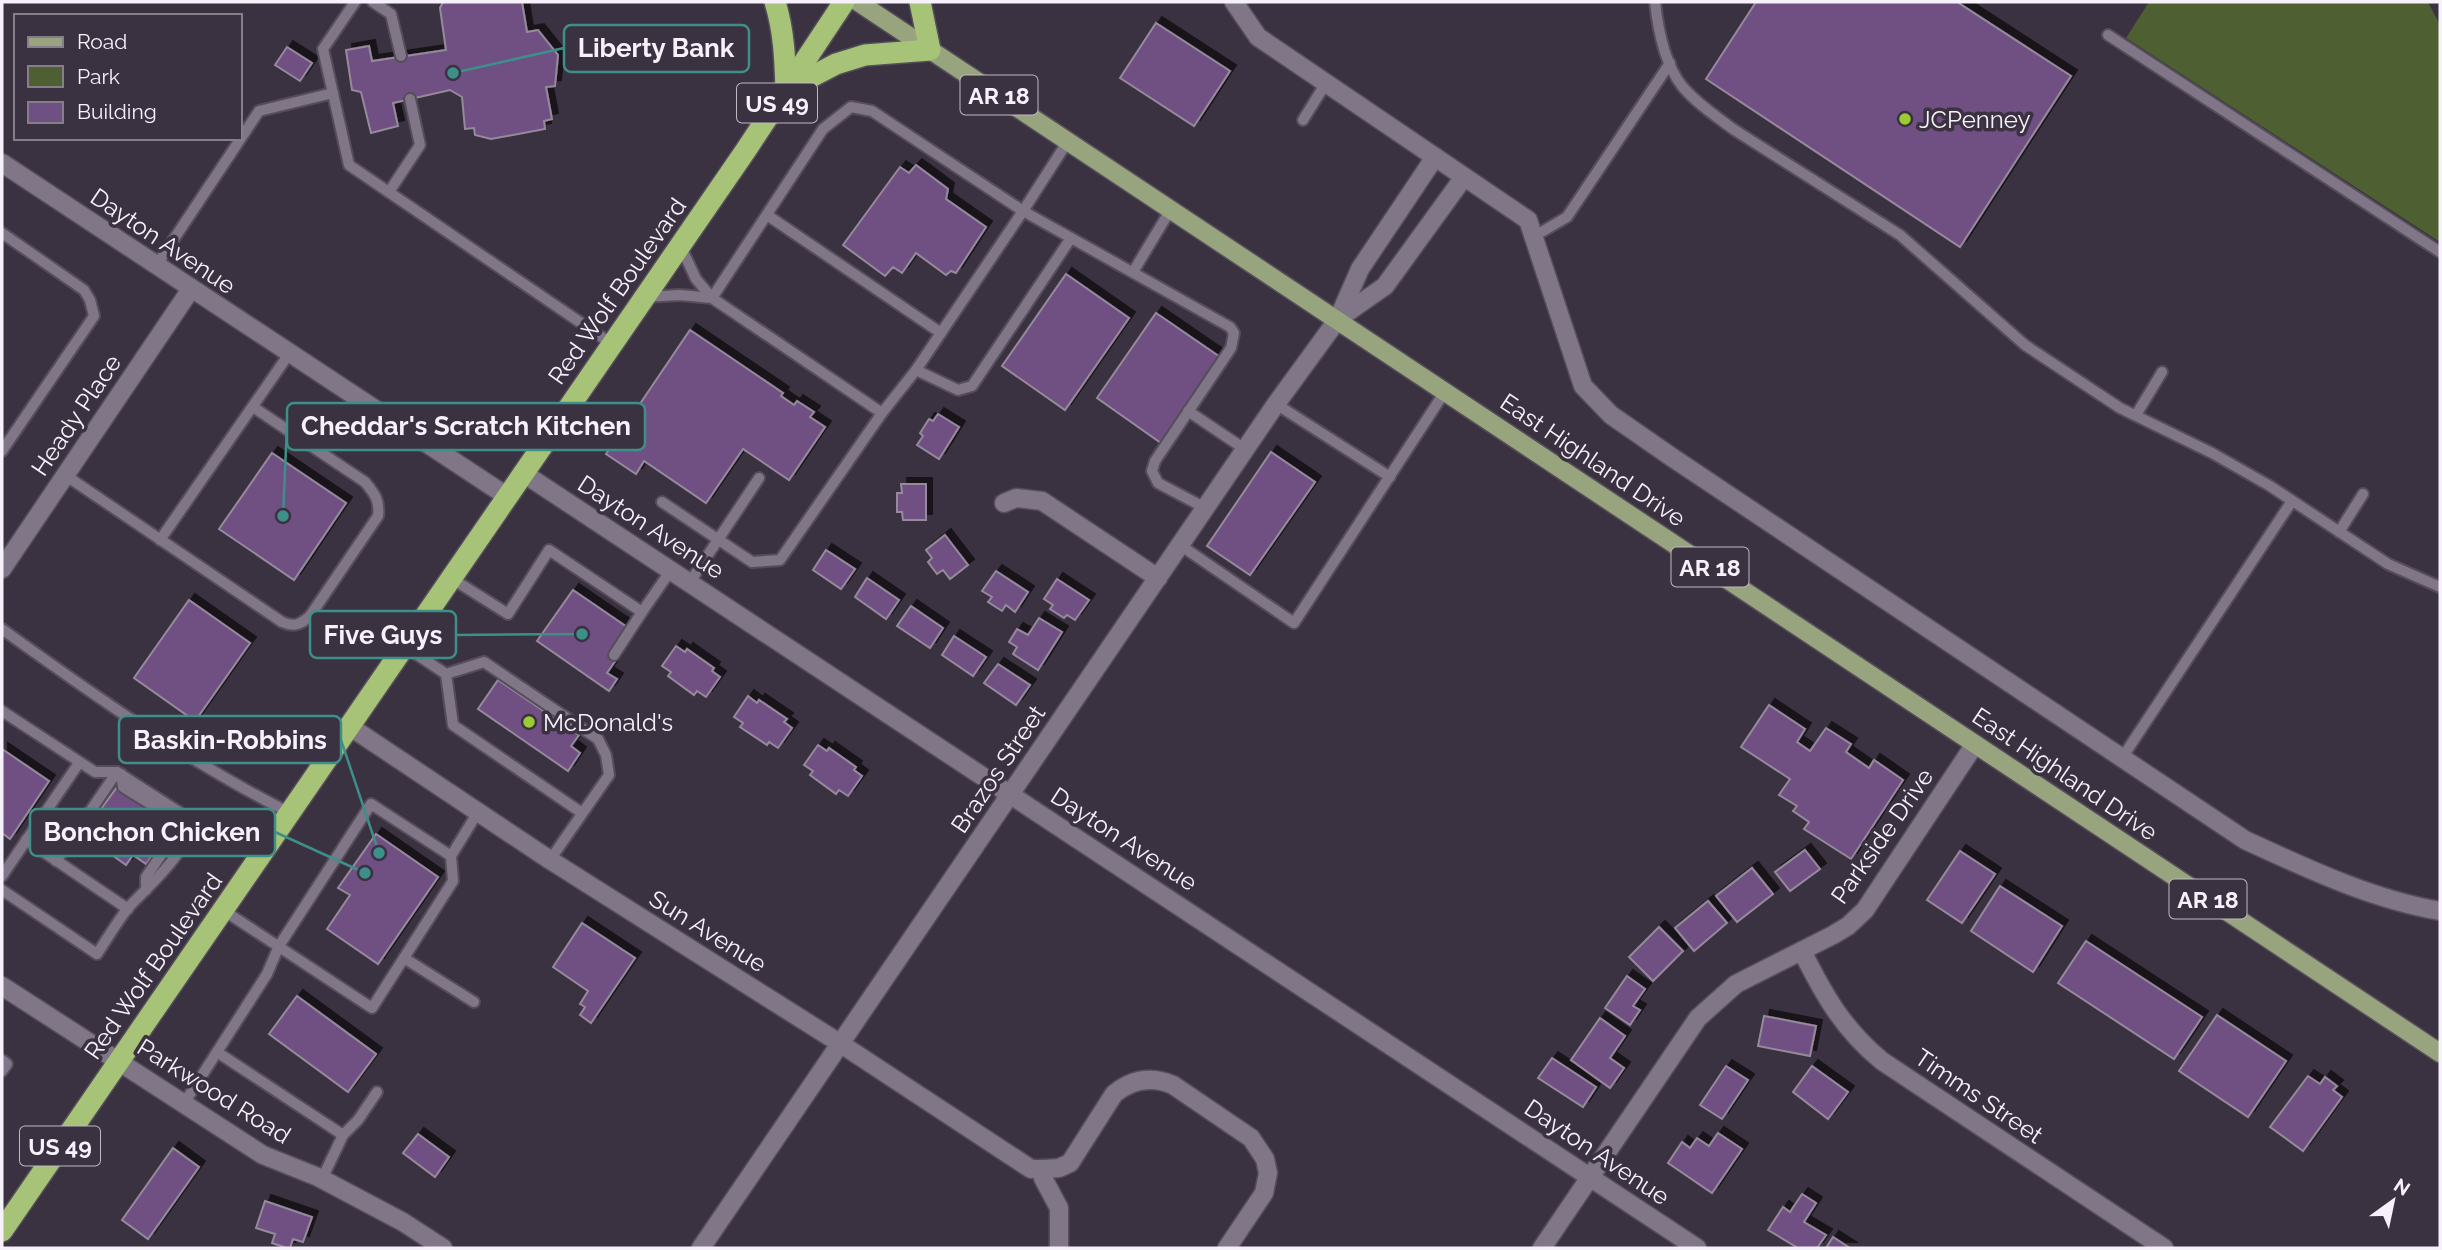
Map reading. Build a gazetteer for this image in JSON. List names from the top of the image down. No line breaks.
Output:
{"streets":{"highway":["US 49","Red Wolf Boulevard"],"main road":["AR 18","East Highland Drive"],"street":["Dayton Avenue","Heady Place","Brazos Street","Parkside Drive","Sun Avenue","Parkwood Road","Timms Street"]},"crossings":[["Dayton Avenue","Red Wolf Boulevard"],["Dayton Avenue","Heady Place"],["Dayton Avenue","Brazos Street"],["Dayton Avenue","Parkside Drive"],["Red Wolf Boulevard","Sun Avenue"],["Red Wolf Boulevard","Parkwood Road"],["East Highland Drive","Brazos Street"],["East Highland Drive","Parkside Drive"],["Brazos Street","Sun Avenue"],["Parkside Drive","Timms Street"]],"places":["Liberty Bank","JCPenney","Cheddar's Scratch Kitchen","Five Guys","McDonald's","Baskin-Robbins","Bonchon Chicken"],"legend":["Road","Park","Building"],"north":"top right"}
